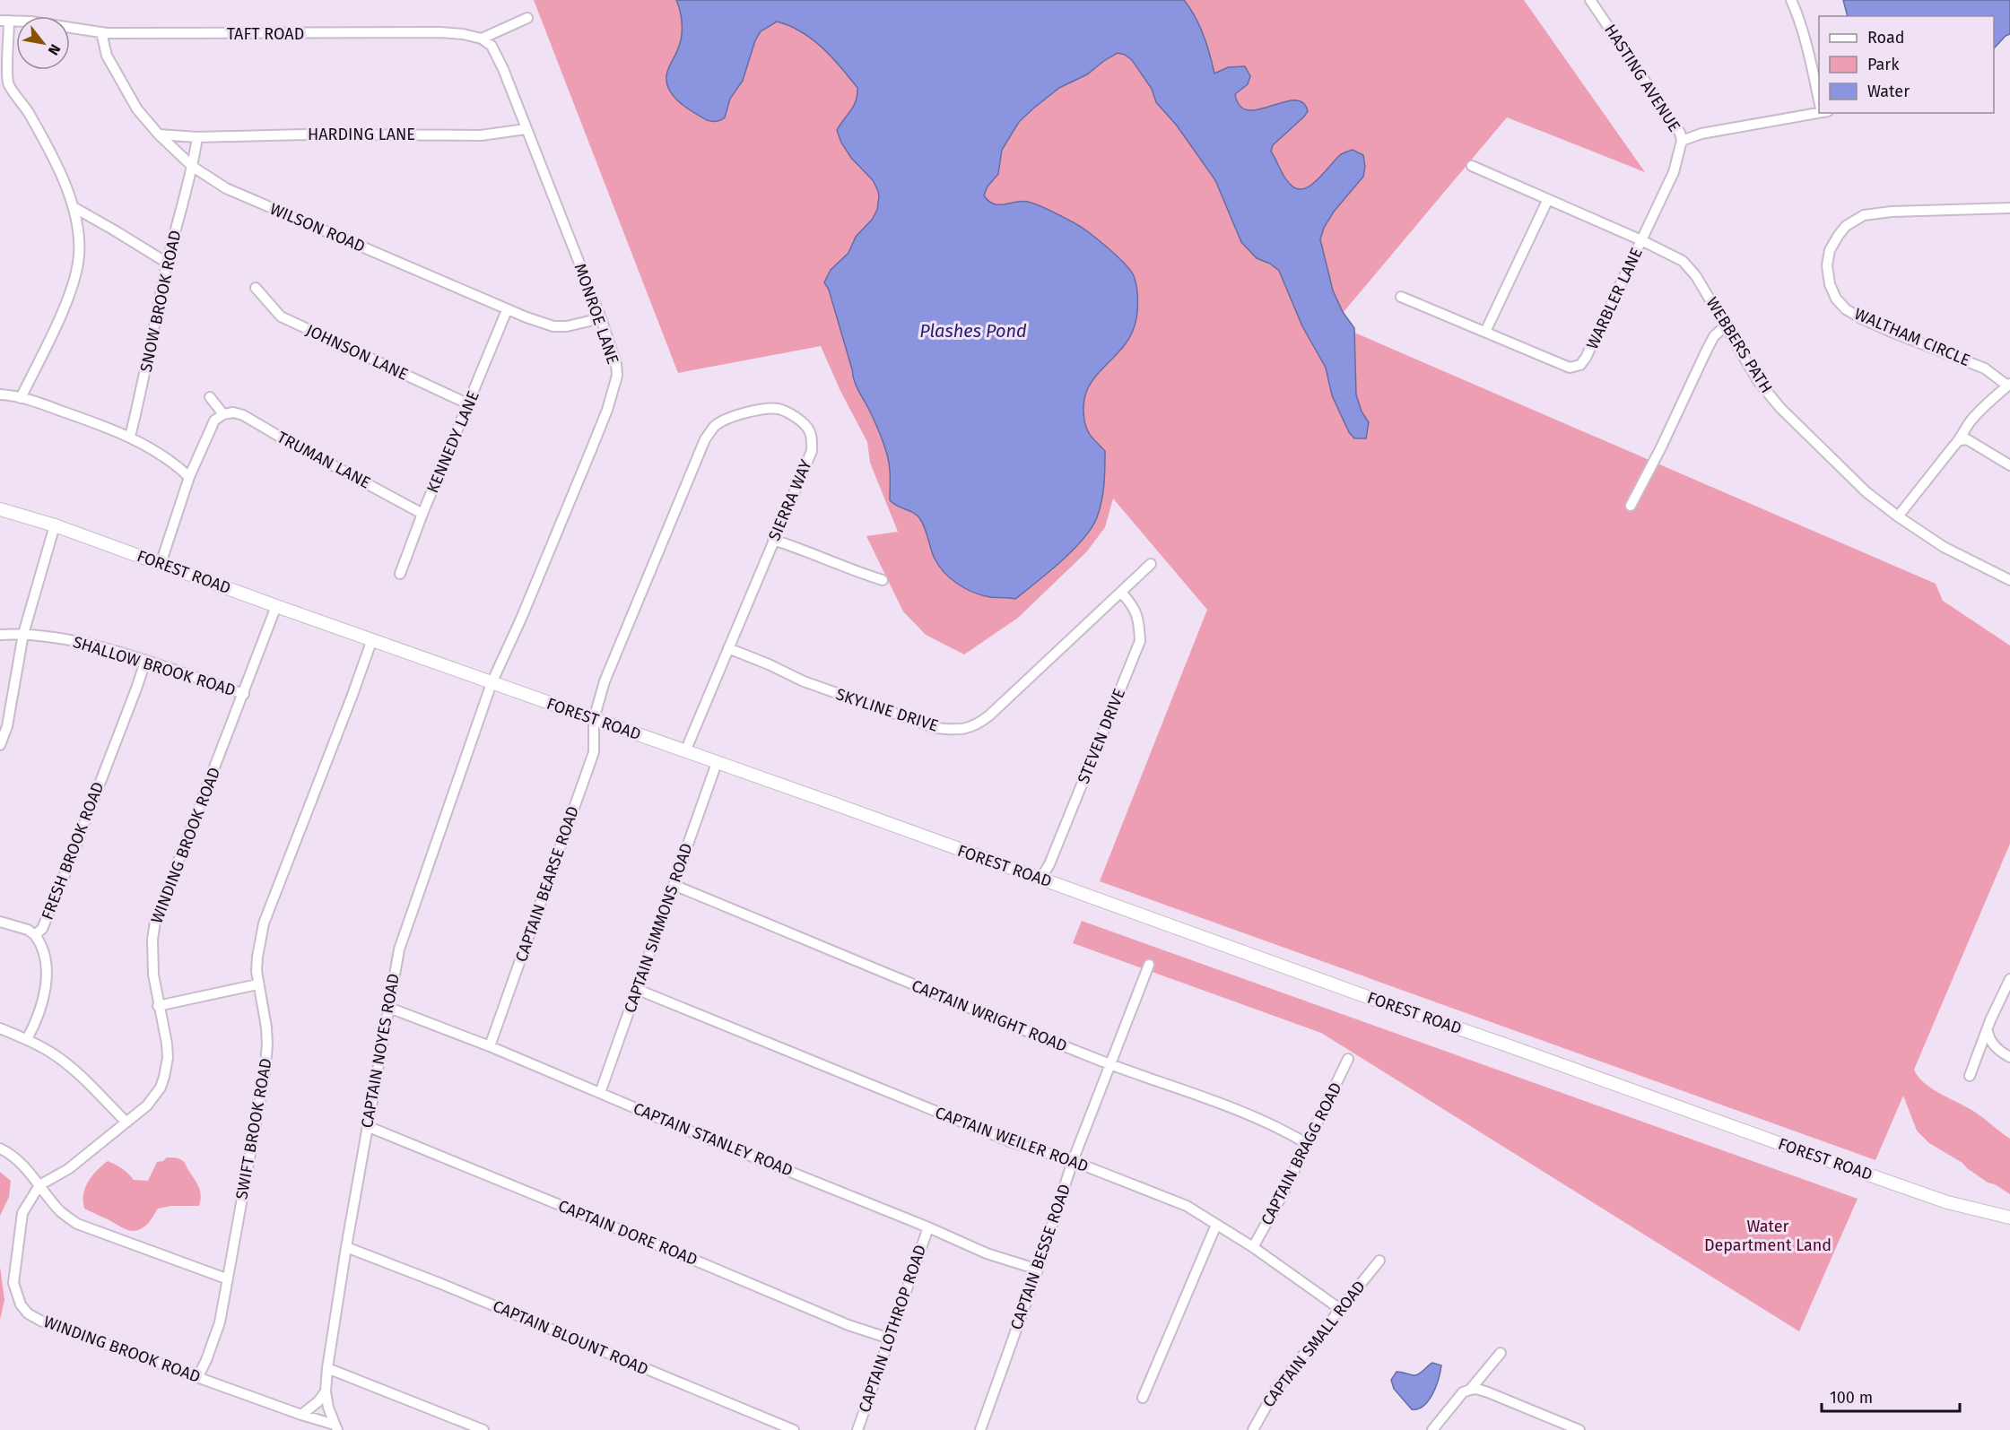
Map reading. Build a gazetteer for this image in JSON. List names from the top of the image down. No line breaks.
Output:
{"streets":{"main road":["FOREST ROAD"],"street":["TAFT ROAD","HASTING AVENUE","HARDING LANE","WILSON ROAD","WARBLER LANE","SNOW BROOK ROAD","MONROE LANE","WALTHAM CIRCLE","WEBBERS PATH","JOHNSON LANE","KENNEDY LANE","TRUMAN LANE","SIERRA WAY","SHALLOW BROOK ROAD","SKYLINE DRIVE","STEVEN DRIVE","WINDING BROOK ROAD","FRESH BROOK ROAD","CAPTAIN BEARSE ROAD","CAPTAIN SIMMONS ROAD","CAPTAIN WRIGHT ROAD","CAPTAIN NOYES ROAD","SWIFT BROOK ROAD","CAPTAIN STANLEY ROAD","CAPTAIN WEILER ROAD","CAPTAIN BRAGG ROAD","CAPTAIN DORE ROAD","CAPTAIN BESSE ROAD","CAPTAIN LOTHROP ROAD","CAPTAIN BLOUNT ROAD","CAPTAIN SMALL ROAD"]},"crossings":[["TAFT ROAD","WILSON ROAD"],["TAFT ROAD","MONROE LANE"],["HASTING AVENUE","WARBLER LANE"],["HARDING LANE","WILSON ROAD"],["HARDING LANE","MONROE LANE"],["WILSON ROAD","SNOW BROOK ROAD"],["WILSON ROAD","MONROE LANE"],["WILSON ROAD","KENNEDY LANE"],["WARBLER LANE","WEBBERS PATH"],["MONROE LANE","FOREST ROAD"],["MONROE LANE","CAPTAIN NOYES ROAD"],["JOHNSON LANE","KENNEDY LANE"],["KENNEDY LANE","TRUMAN LANE"],["SIERRA WAY","FOREST ROAD"],["SIERRA WAY","SKYLINE DRIVE"],["SIERRA WAY","CAPTAIN BEARSE ROAD"],["FOREST ROAD","STEVEN DRIVE"],["FOREST ROAD","WINDING BROOK ROAD"],["FOREST ROAD","CAPTAIN BEARSE ROAD"],["FOREST ROAD","CAPTAIN SIMMONS ROAD"],["FOREST ROAD","CAPTAIN NOYES ROAD"],["FOREST ROAD","SWIFT BROOK ROAD"],["SHALLOW BROOK ROAD","WINDING BROOK ROAD"],["SHALLOW BROOK ROAD","FRESH BROOK ROAD"],["SKYLINE DRIVE","STEVEN DRIVE"],["WINDING BROOK ROAD","CAPTAIN NOYES ROAD"],["WINDING BROOK ROAD","SWIFT BROOK ROAD"],["CAPTAIN BEARSE ROAD","CAPTAIN STANLEY ROAD"],["CAPTAIN SIMMONS ROAD","CAPTAIN WRIGHT ROAD"],["CAPTAIN SIMMONS ROAD","CAPTAIN STANLEY ROAD"],["CAPTAIN SIMMONS ROAD","CAPTAIN WEILER ROAD"],["CAPTAIN WRIGHT ROAD","CAPTAIN BRAGG ROAD"],["CAPTAIN WRIGHT ROAD","CAPTAIN BESSE ROAD"],["CAPTAIN NOYES ROAD","CAPTAIN STANLEY ROAD"],["CAPTAIN NOYES ROAD","CAPTAIN DORE ROAD"],["CAPTAIN NOYES ROAD","CAPTAIN BLOUNT ROAD"],["CAPTAIN STANLEY ROAD","CAPTAIN BESSE ROAD"],["CAPTAIN STANLEY ROAD","CAPTAIN LOTHROP ROAD"],["CAPTAIN WEILER ROAD","CAPTAIN BRAGG ROAD"],["CAPTAIN WEILER ROAD","CAPTAIN BESSE ROAD"],["CAPTAIN WEILER ROAD","CAPTAIN SMALL ROAD"],["CAPTAIN DORE ROAD","CAPTAIN LOTHROP ROAD"]],"water":["Plashes Pond"],"parks":["Water Department Land"],"legend":["Road","Park","Water"],"scale_bar":"100 m","north":"bottom right"}
